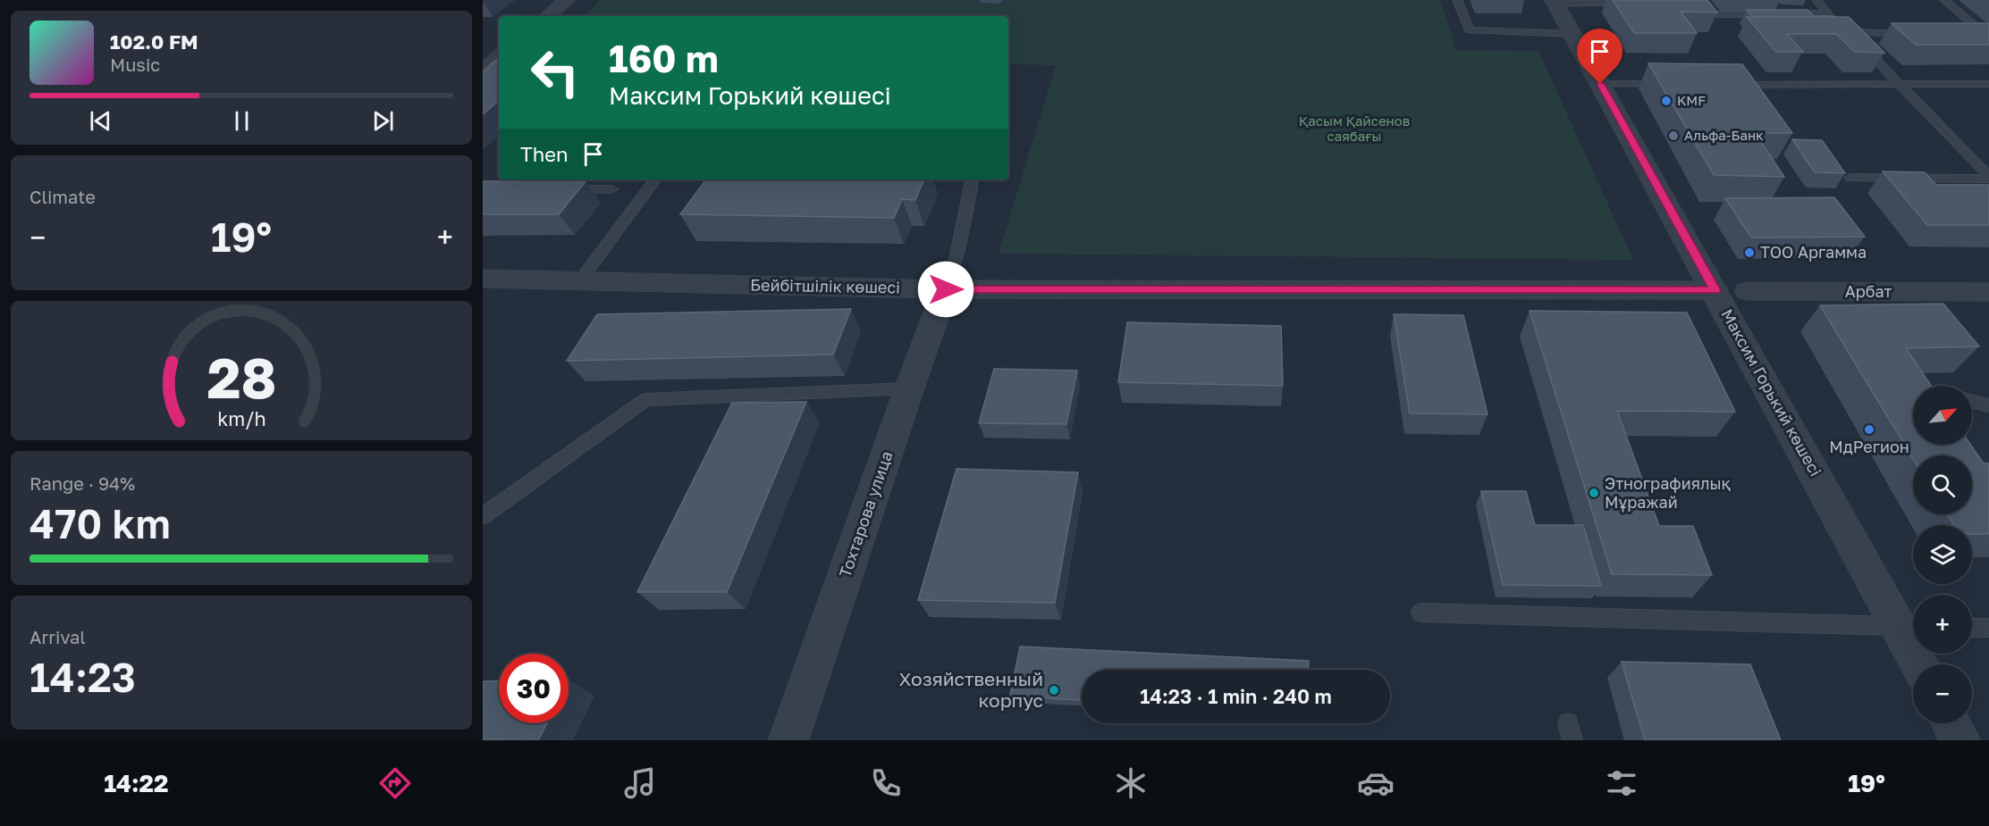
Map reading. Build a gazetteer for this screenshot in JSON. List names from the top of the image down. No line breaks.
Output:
{"streets":{"street":["Бейбітшілік көшесі","Арбат","Максим Горький көшесі","Тохтарова улица"]},"crossings":[["Бейбітшілік көшесі","Максим Горький көшесі"],["Бейбітшілік көшесі","Тохтарова улица"]],"parks":["Қасым Қайсенов саябағы"],"places":["KMF","Альфа-Банк","ТОО Аргамма","МдРегион","Этнографиялық Мұражай","Хозяйственный корпус"],"north":"top right","page":{"turn":["160 m","Максим Горький көшесі"],"song":["102.0 FM","Music"],"then":"Then","tile":["Climate",["Range · 94%","470 km"],["Arrival","14:23"]],"heat":["−","19°","+"],"map_buttons":["+","−"],"limit":"30","trip":"14:23 · 1 min · 240 m","tabs":["14:22","19°"],"gauge":["28","km/h"]}}
